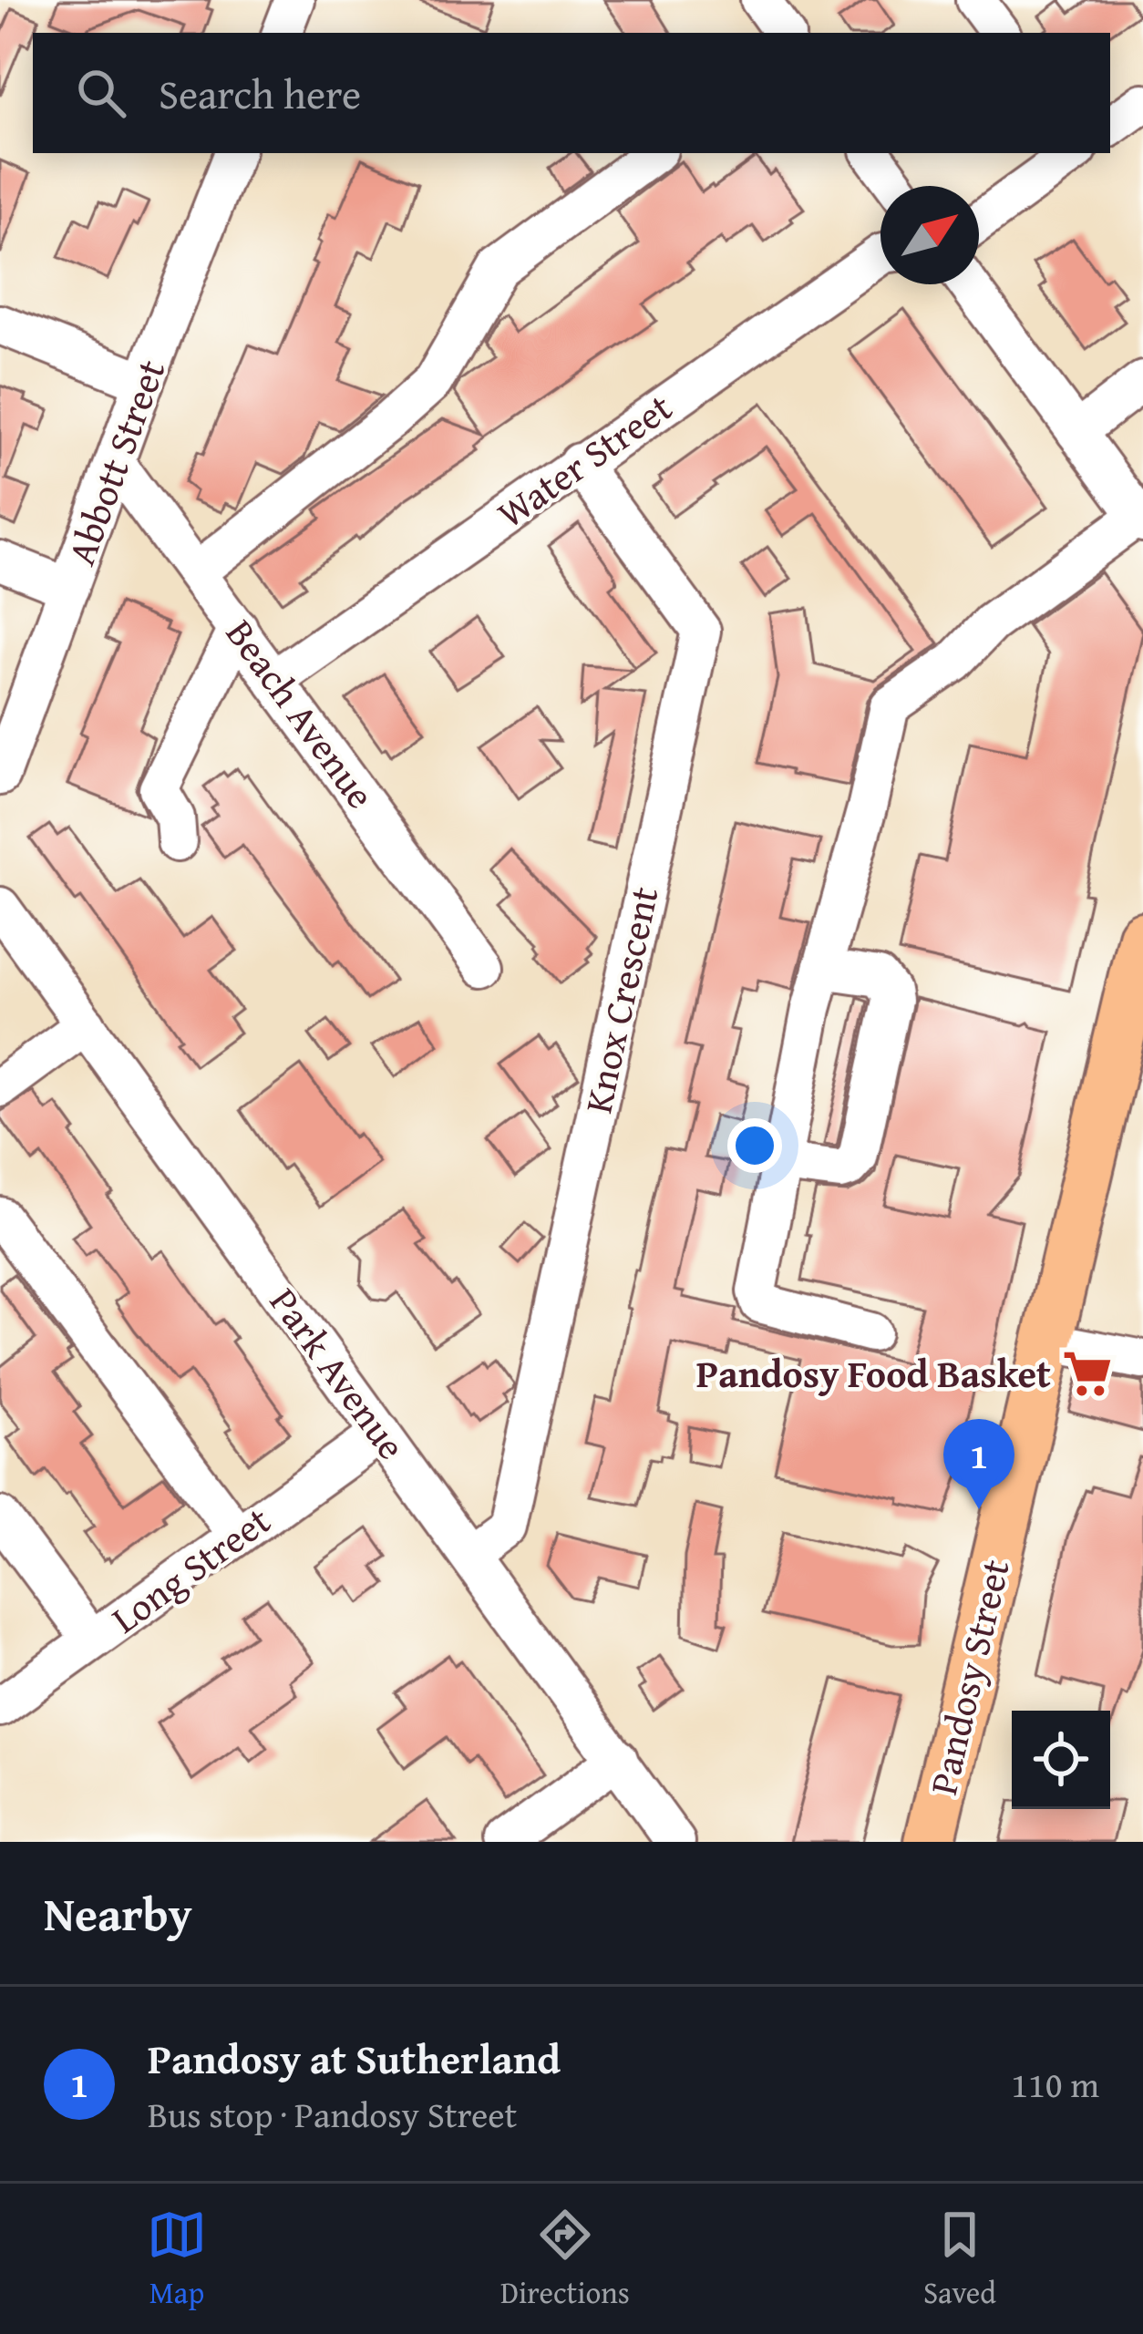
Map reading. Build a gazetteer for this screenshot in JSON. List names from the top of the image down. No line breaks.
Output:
{"streets":{"main road":["Pandosy Street"],"street":["Water Street","Abbott Street","Beach Avenue","Knox Crescent","Park Avenue","Long Street"]},"crossings":[["Water Street","Beach Avenue"],["Water Street","Knox Crescent"],["Abbott Street","Beach Avenue"],["Knox Crescent","Park Avenue"],["Park Avenue","Long Street"]],"places":{"supermarket":["Pandosy Food Basket"]},"north":"top right","page":{"search":"Search here","pins":"1","heading":"Nearby","list":[{"mark":"1","name":"Pandosy at Sutherland","note":"Bus stop · Pandosy Street","value":"110 m"}],"nav":["Map","Directions","Saved"]}}
